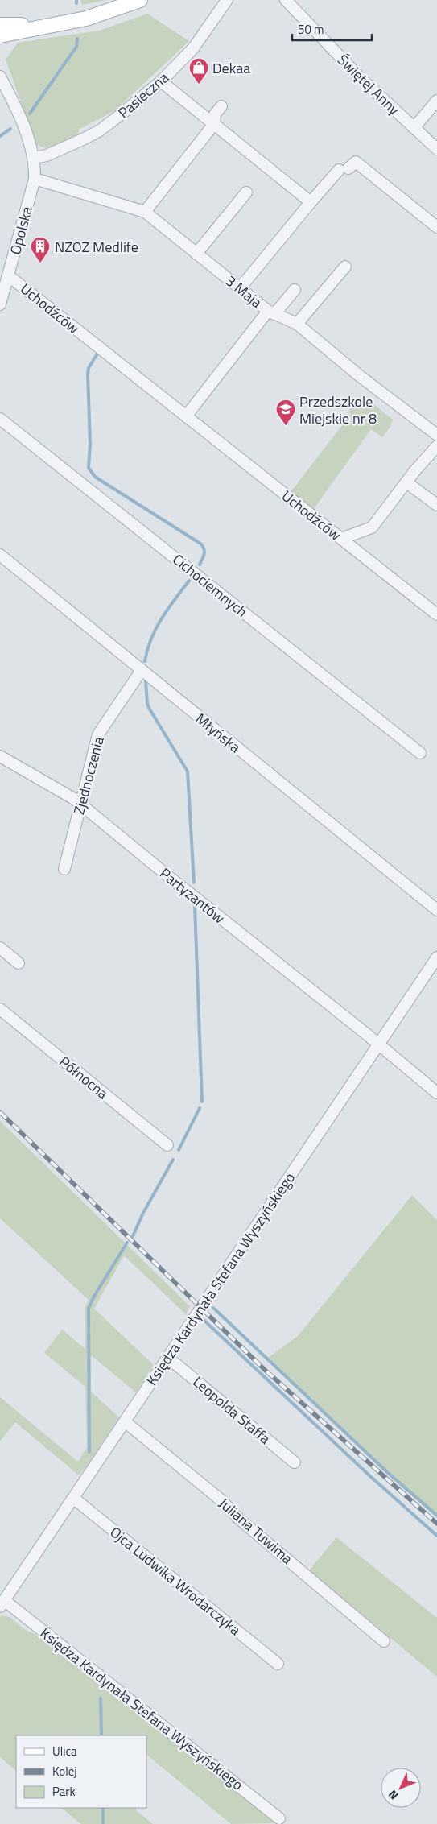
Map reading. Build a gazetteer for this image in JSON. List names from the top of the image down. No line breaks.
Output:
{"streets":{"street":["Świętej Anny","Pasieczna","Opolska","3 Maja","Uchodźców","Cichociemnych","Młyńska","Zjednoczenia","Partyzantów","Północna","Księdza Kardynała Stefana Wyszyńskiego","Leopolda Staffa","Juliana Tuwima","Ojca Ludwika Wrodarczyka"]},"crossings":[["Opolska","3 Maja"],["Opolska","Uchodźców"],["Młyńska","Zjednoczenia"],["Zjednoczenia","Partyzantów"],["Partyzantów","Księdza Kardynała Stefana Wyszyńskiego"],["Księdza Kardynała Stefana Wyszyńskiego","Leopolda Staffa"],["Księdza Kardynała Stefana Wyszyńskiego","Juliana Tuwima"],["Księdza Kardynała Stefana Wyszyńskiego","Ojca Ludwika Wrodarczyka"]],"places":{"shop":["Dekaa"],"building":["NZOZ Medlife"],"school or university":["Przedszkole Miejskie nr 8"]},"legend":["Ulica","Kolej","Park"],"scale_bar":"50 m","north":"bottom left"}
